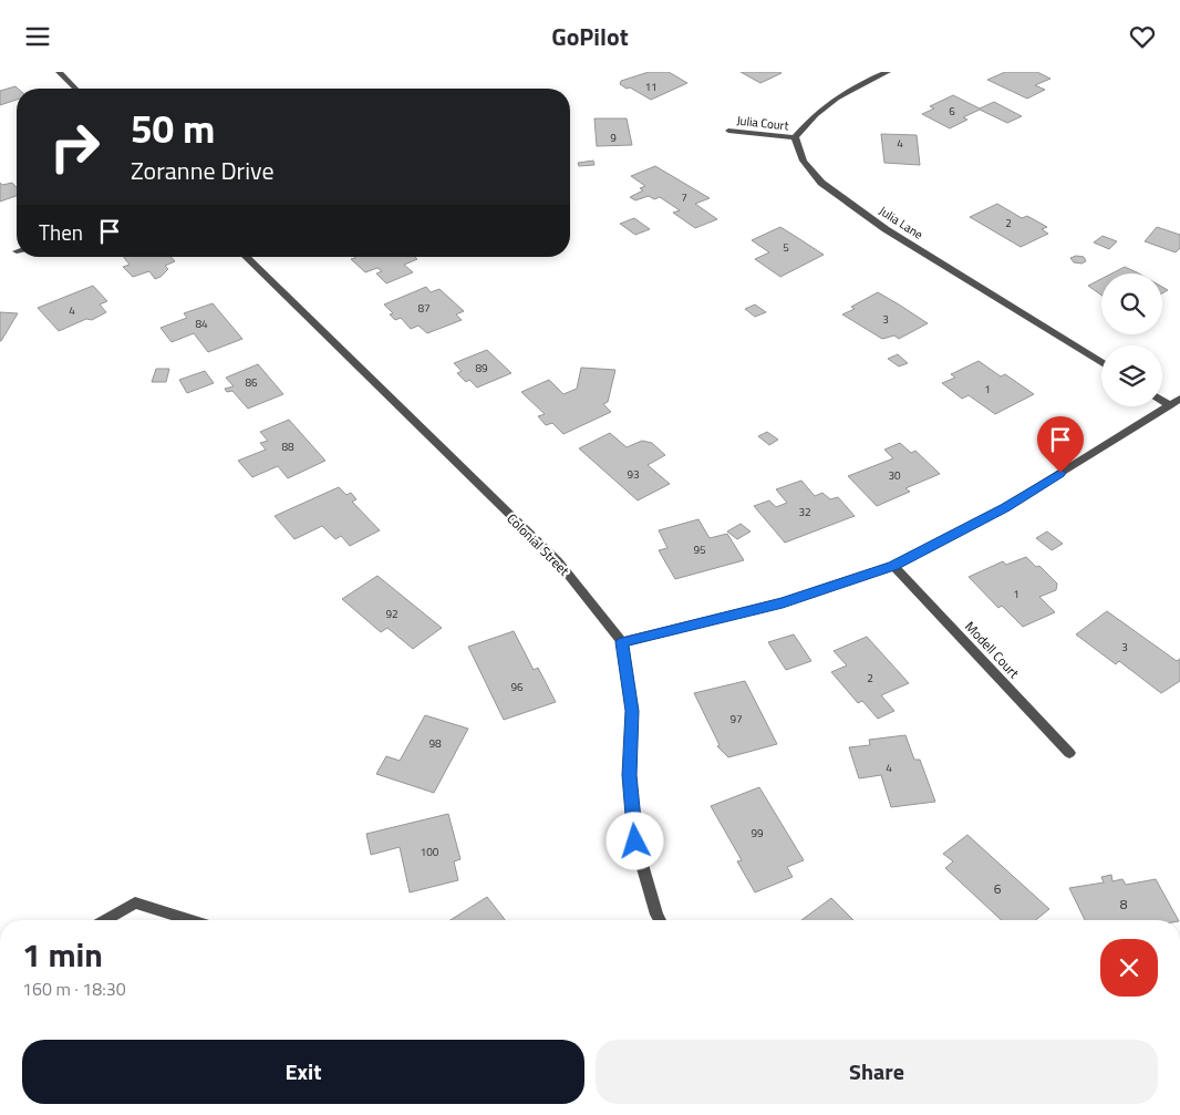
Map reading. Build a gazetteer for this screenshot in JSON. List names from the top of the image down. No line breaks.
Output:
{"streets":{"street":["Julia Court","Julia Lane","Colonial Street","Modell Court"]},"crossings":[["Julia Court","Julia Lane"]],"house_numbers":["11","6","9","4","7","2","5","87","4","3","84","89","86","1","88","93","30","32","95","1","92","3","2","96","97","98","4","99","100","6","8"],"page":{"header":"GoPilot","turn":["50 m","Zoranne Drive"],"then":"Then","heading":["1 min","160 m · 18:30"],"buttons":["Exit","Share"]}}
